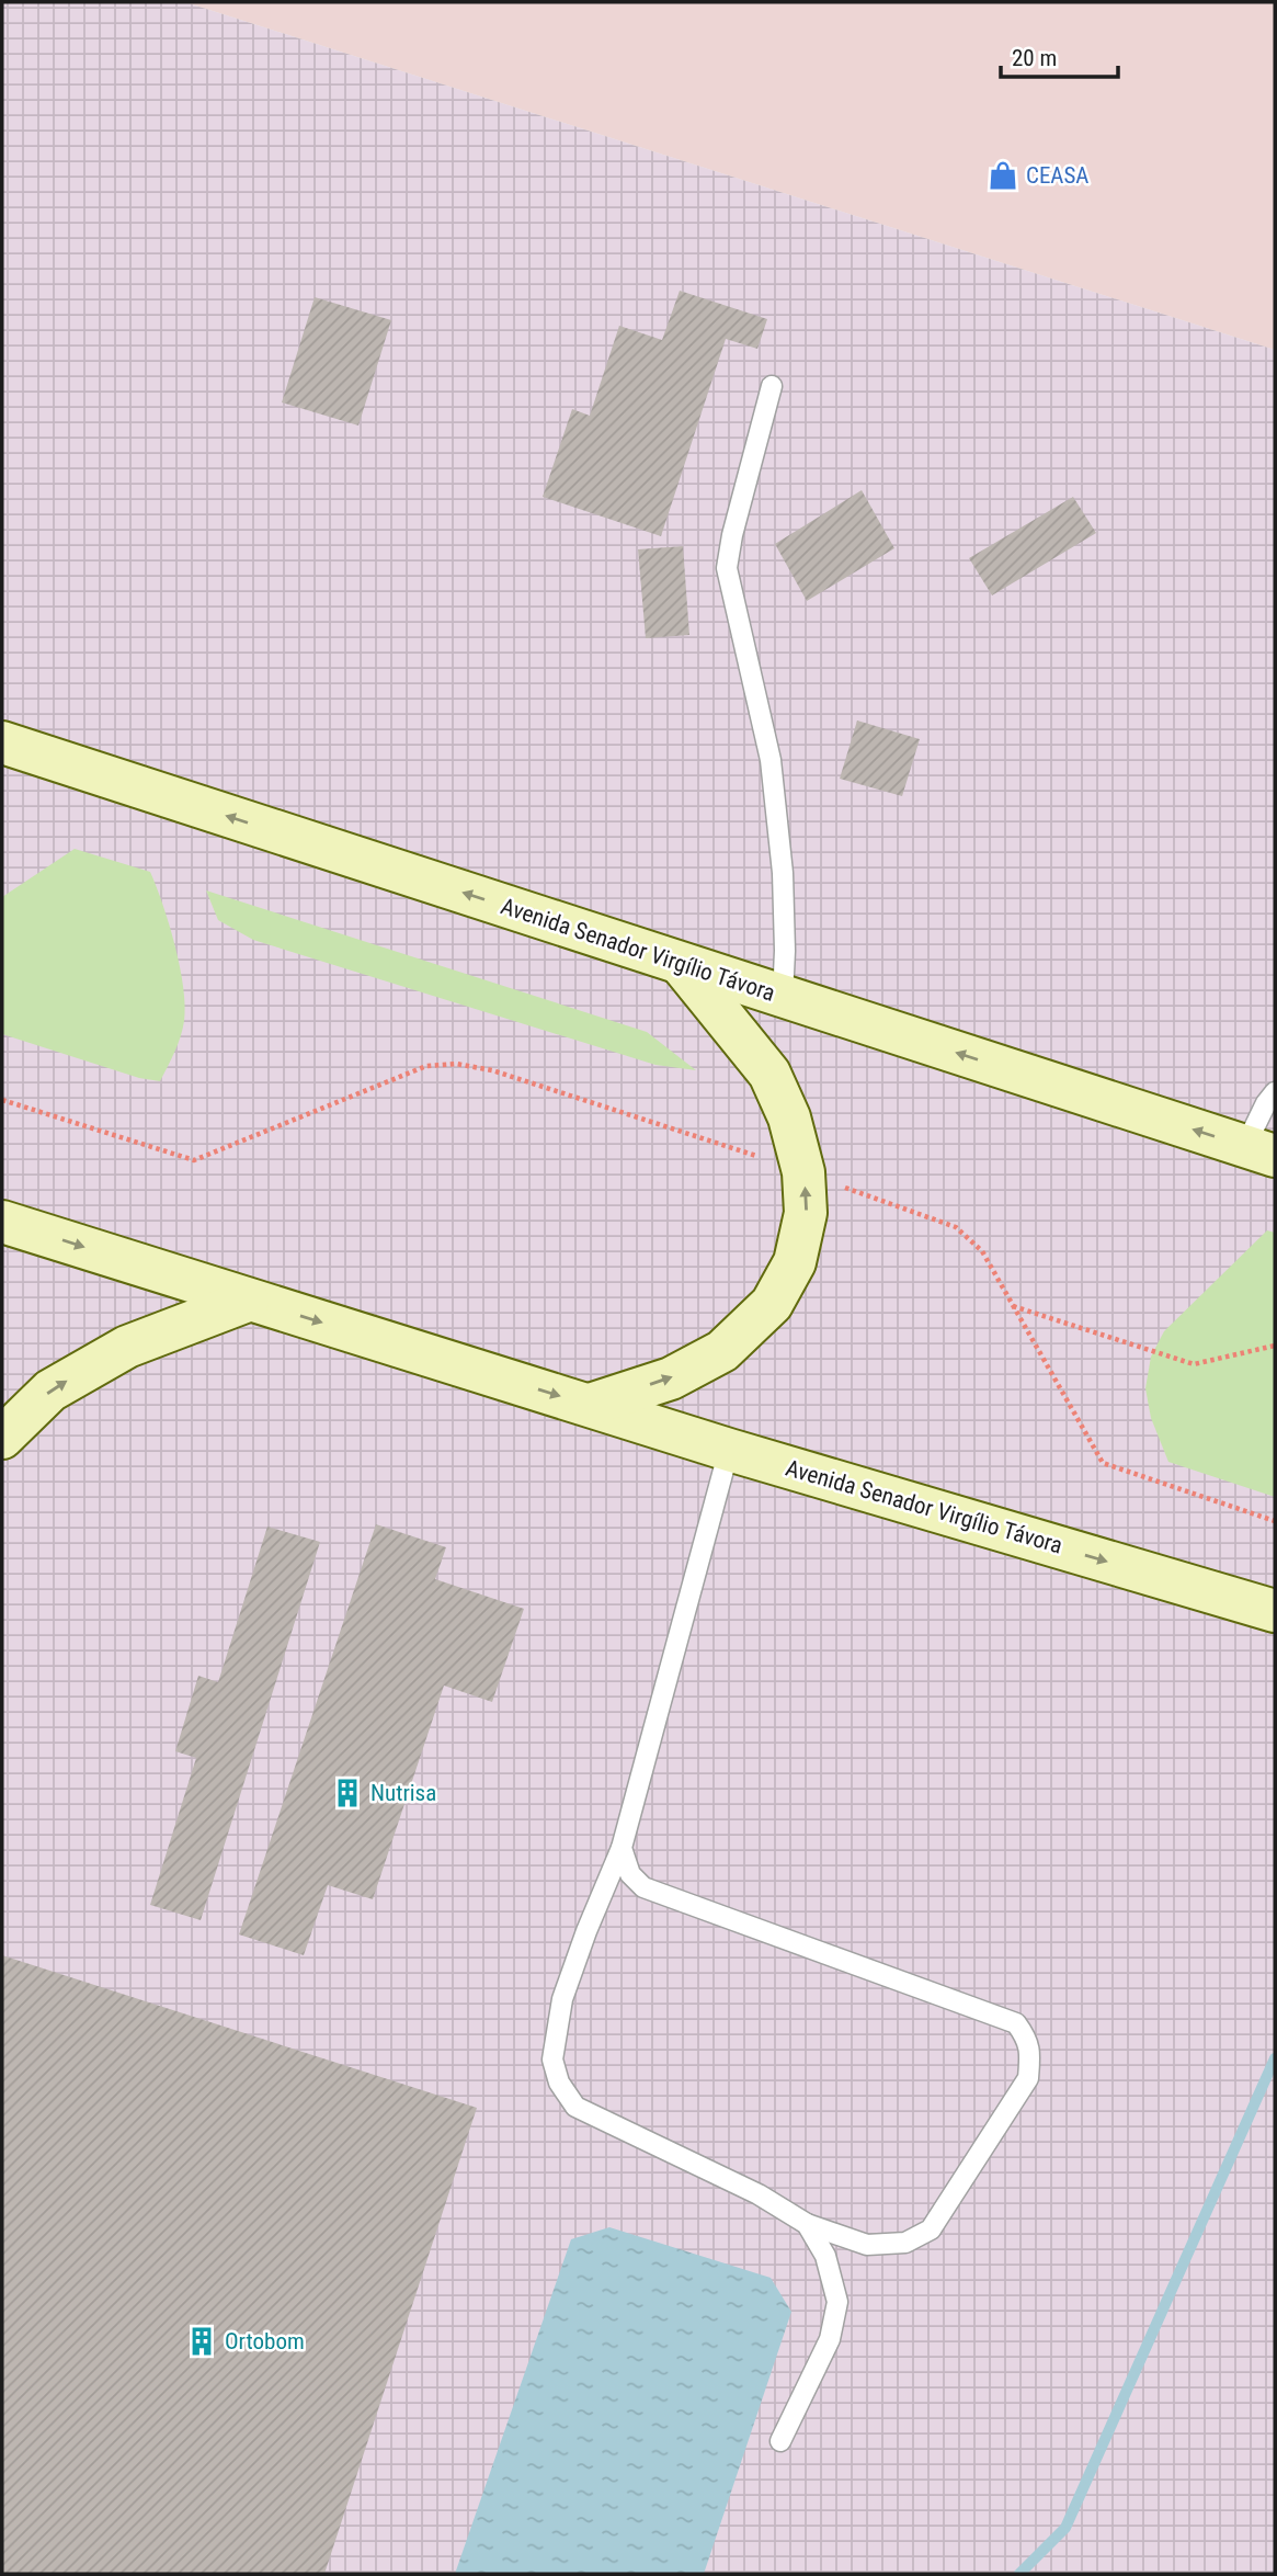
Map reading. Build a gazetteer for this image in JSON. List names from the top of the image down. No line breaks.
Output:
{"streets":{"main road":["Avenida Senador Virgílio Távora"]},"places":{"shop":["CEASA"],"building":["Nutrisa","Ortobom"]},"scale_bar":"20 m"}
